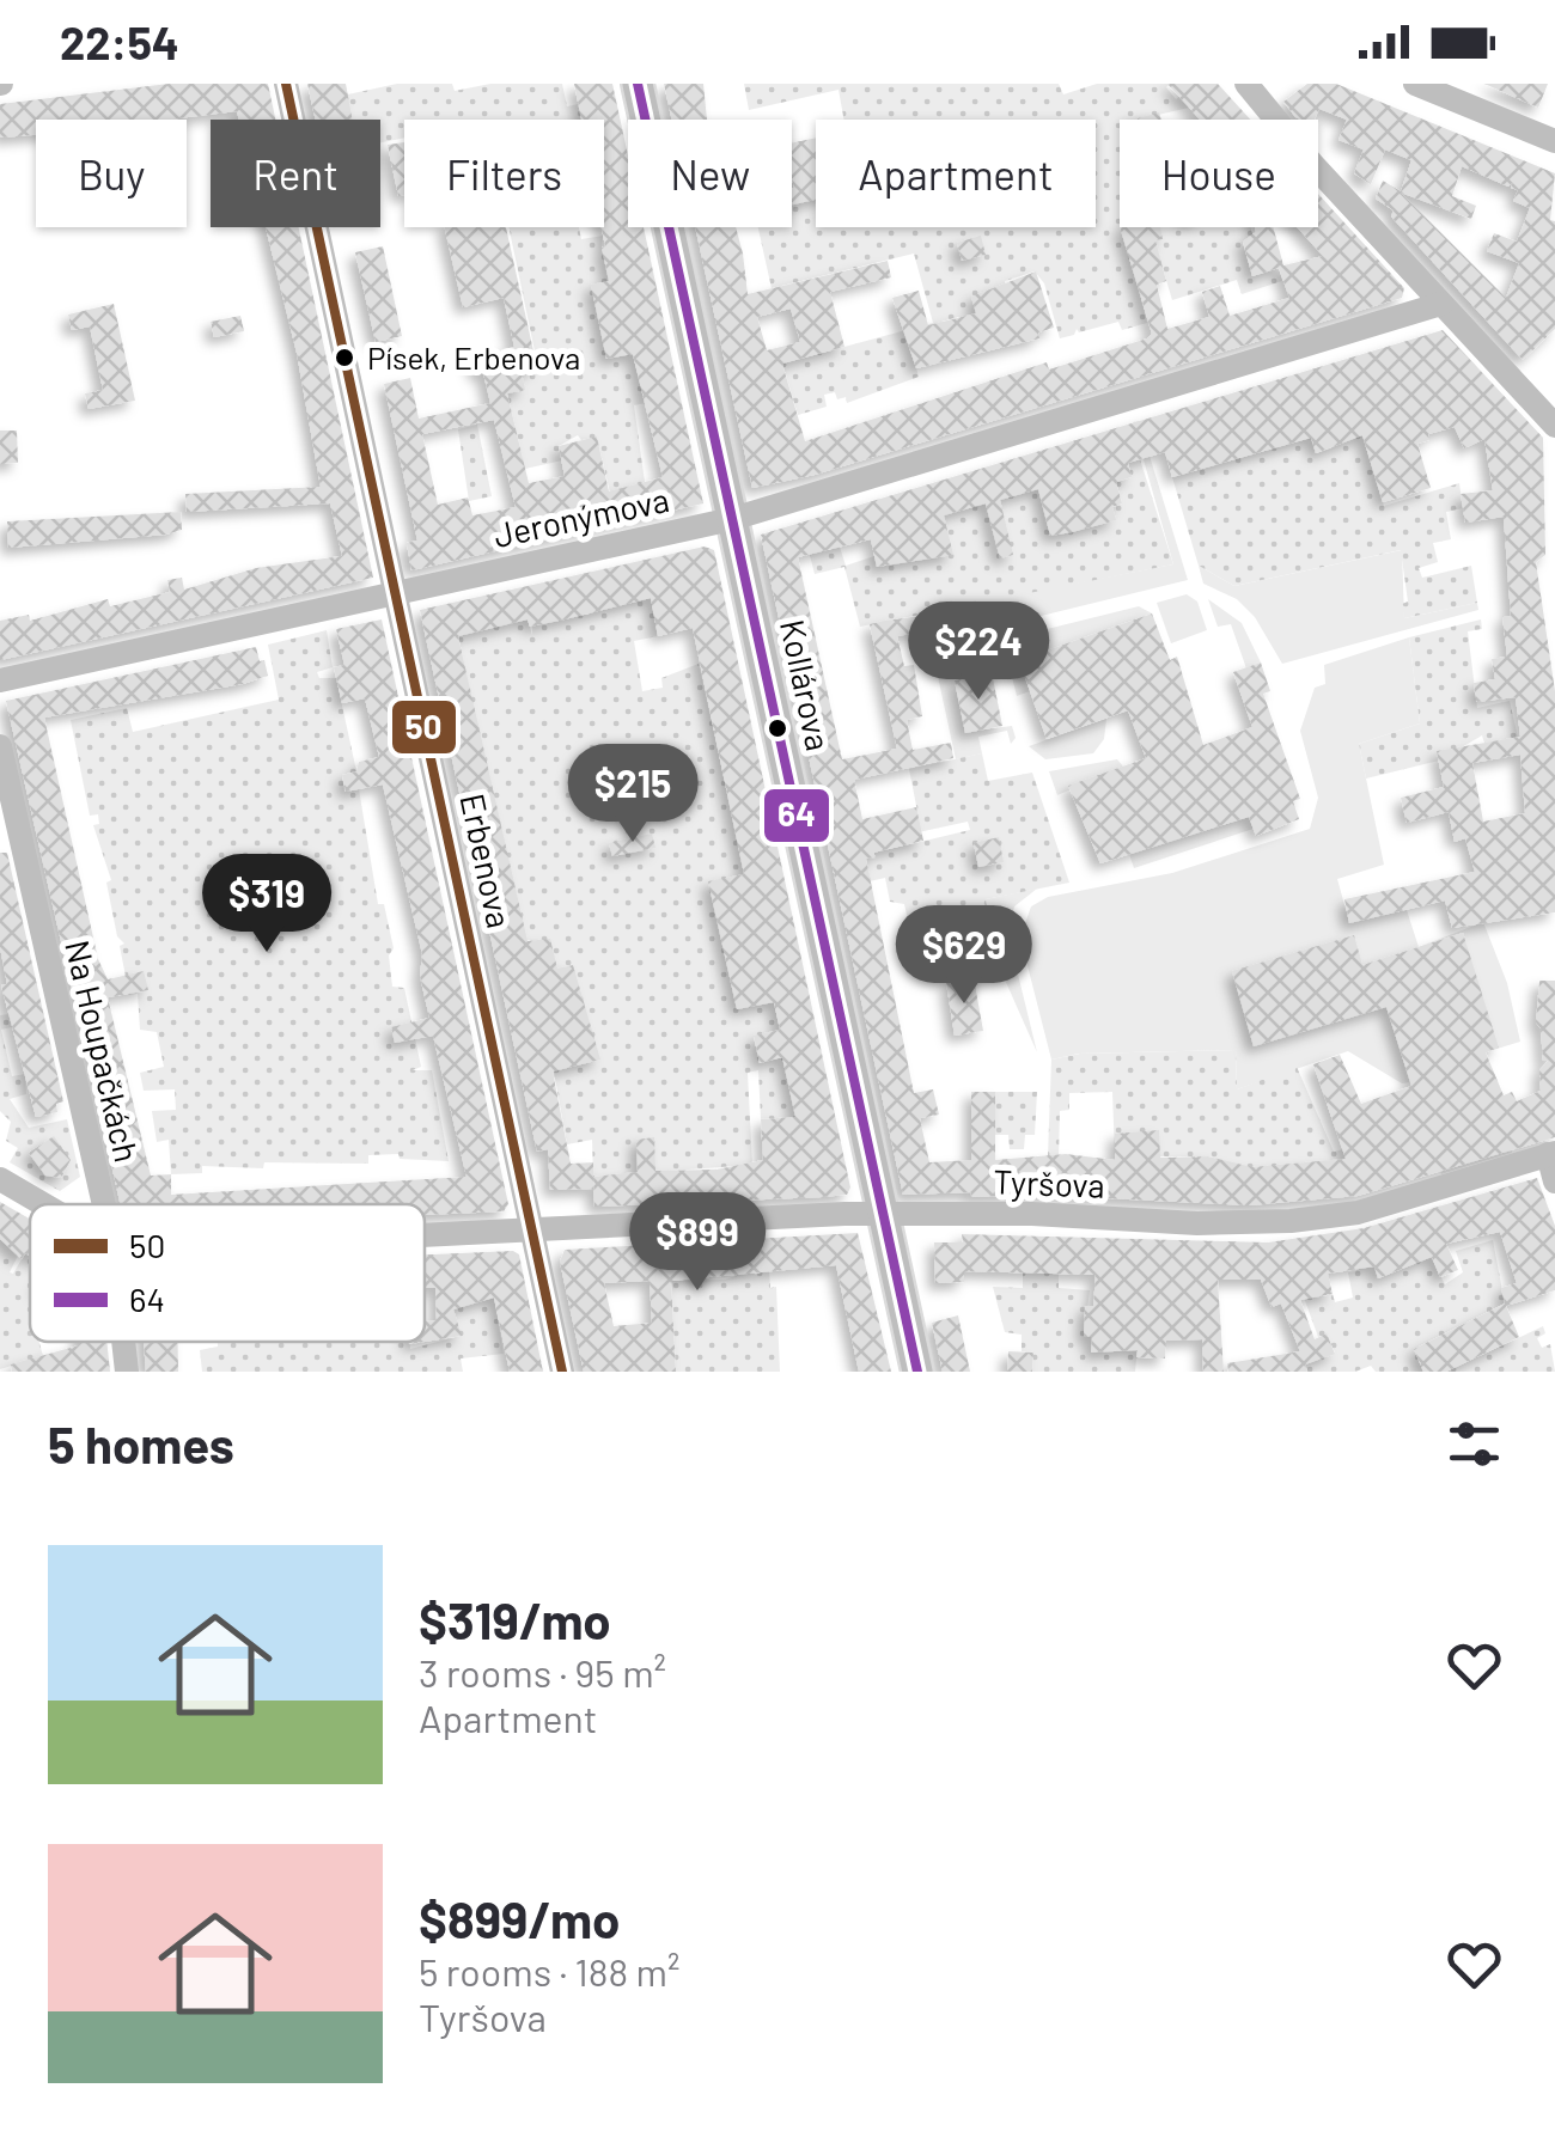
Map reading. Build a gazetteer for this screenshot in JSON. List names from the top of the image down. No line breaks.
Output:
{"streets":{"main road":["Kollárova"],"street":["Jeronýmova","Erbenova","Na Houpačkách","Tyršova"]},"crossings":[["Jeronýmova","Kollárova"],["Jeronýmova","Erbenova"],["Kollárova","Tyršova"],["Erbenova","Tyršova"]],"places":["Písek, Erbenova"],"lines":["transit line 50","transit line 64"],"legend":["50","64"],"page":{"status":"22:54","chip":["Buy","Rent","Filters","New","Apartment","House"],"price":["$224","$215","$319","$629","$899"],"heading":"5 homes","list":[{"name":"$319/mo","note":"3 rooms · 95 m² · Apartment"},{"name":"$899/mo","note":"5 rooms · 188 m² · Tyršova"}]}}
